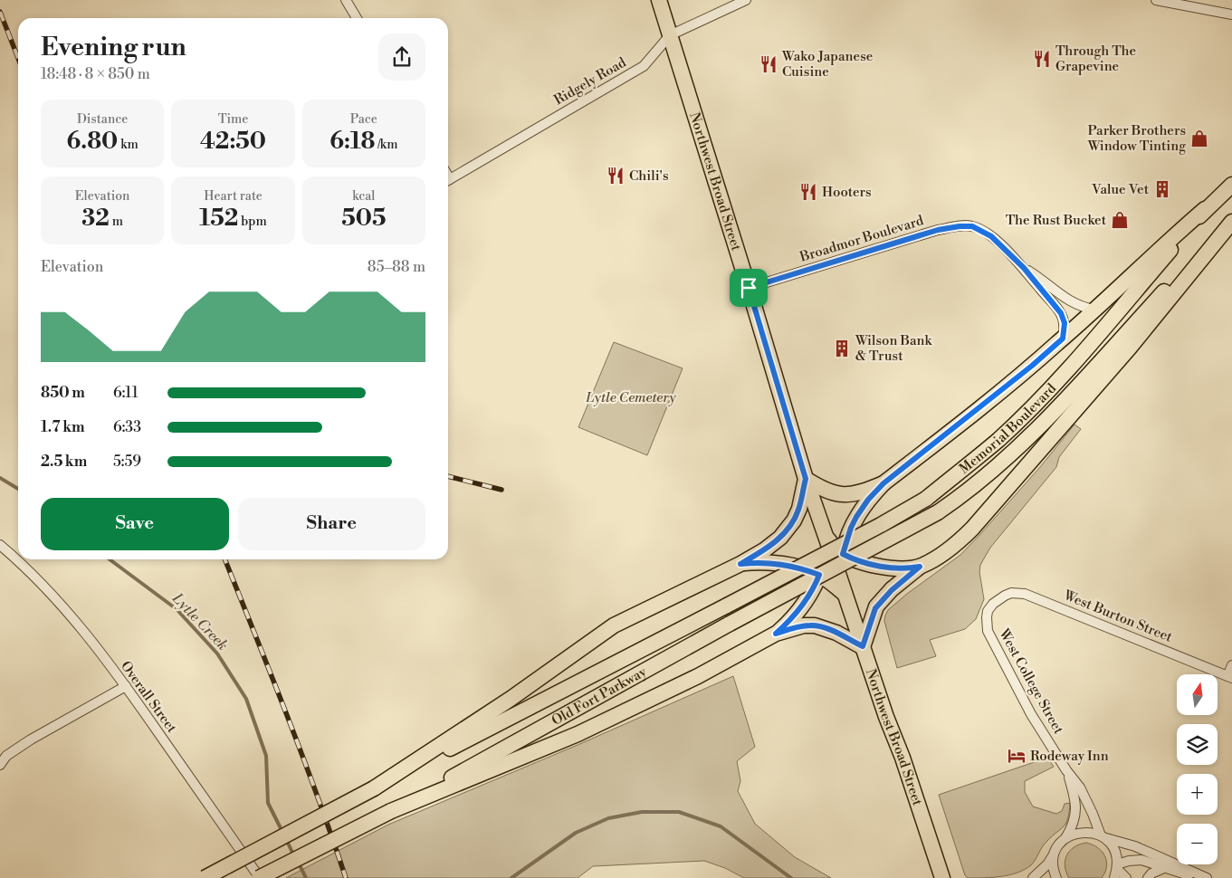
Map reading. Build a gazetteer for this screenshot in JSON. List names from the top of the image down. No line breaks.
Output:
{"streets":{"main road":["Northwest Broad Street","Memorial Boulevard","Old Fort Parkway"],"street":["Ridgely Road","Broadmor Boulevard","West Burton Street","West College Street","Overall Street"]},"crossings":[["Ridgely Road","Northwest Broad Street"],["Northwest Broad Street","Broadmor Boulevard"],["Memorial Boulevard","Old Fort Parkway"],["West Burton Street","West College Street"],["Old Fort Parkway","Overall Street"]],"water":["Lytle Creek"],"parks":["Lytle Cemetery"],"places":{"restaurant":["Through The Grapevine","Wako Japanese Cuisine","Chili's","Hooters"],"shop":["Parker Brothers Window Tinting","The Rust Bucket"],"building":["Value Vet","Wilson Bank & Trust"],"hotel":["Rodeway Inn"]},"north":"top","page":{"heading":["Evening run","18:48 · 8 × 850 m"],"stats":[["Distance","6.80 km"],["Time","42:50"],["Pace","6:18 /km"],["Elevation","32 m"],["Heart rate","152 bpm"],["kcal","505"]],"chart":["Elevation","85–88 m"],"list":[{"name":"850 m","note":"6:11"},{"name":"1.7 km","note":"6:33"},{"name":"2.5 km","note":"5:59"}],"buttons":["Save","Share"],"map_buttons":["+","−"]}}
